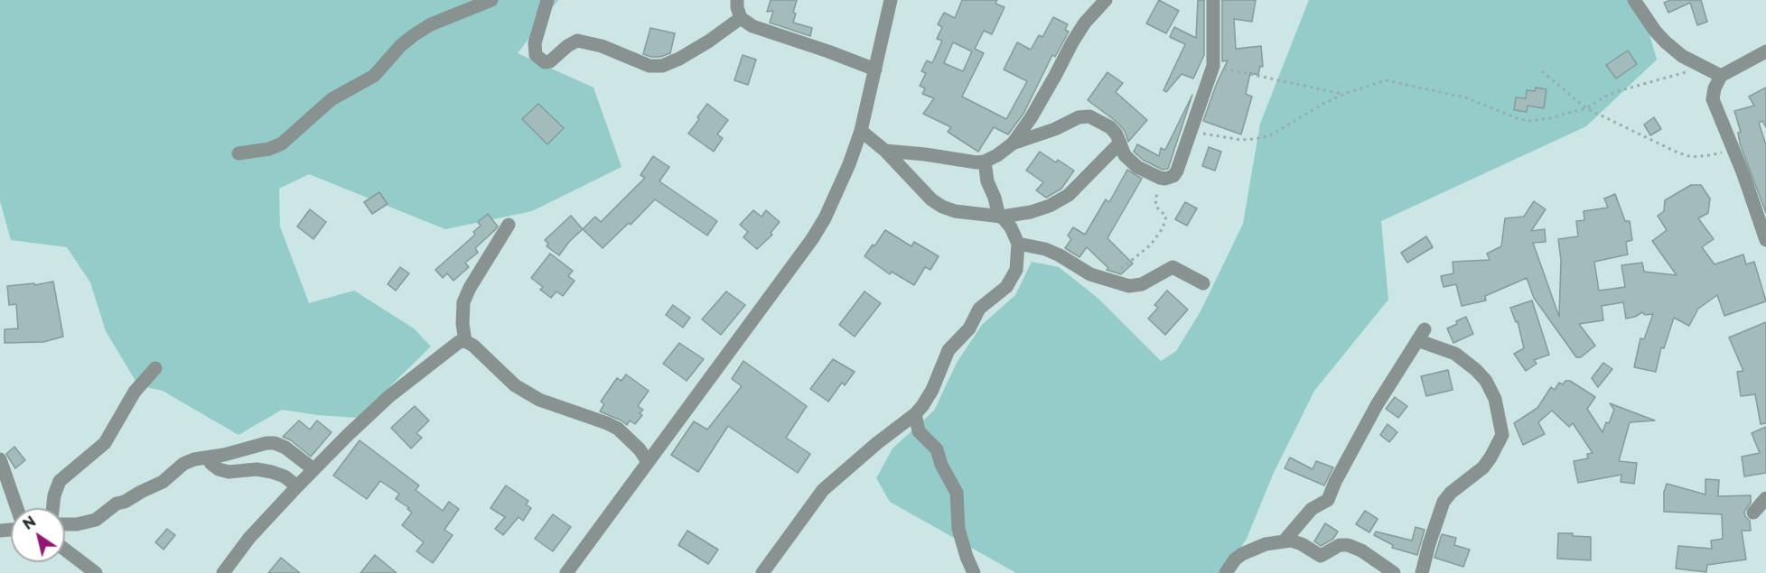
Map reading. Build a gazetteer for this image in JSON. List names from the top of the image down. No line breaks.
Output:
{"north":"top left"}
